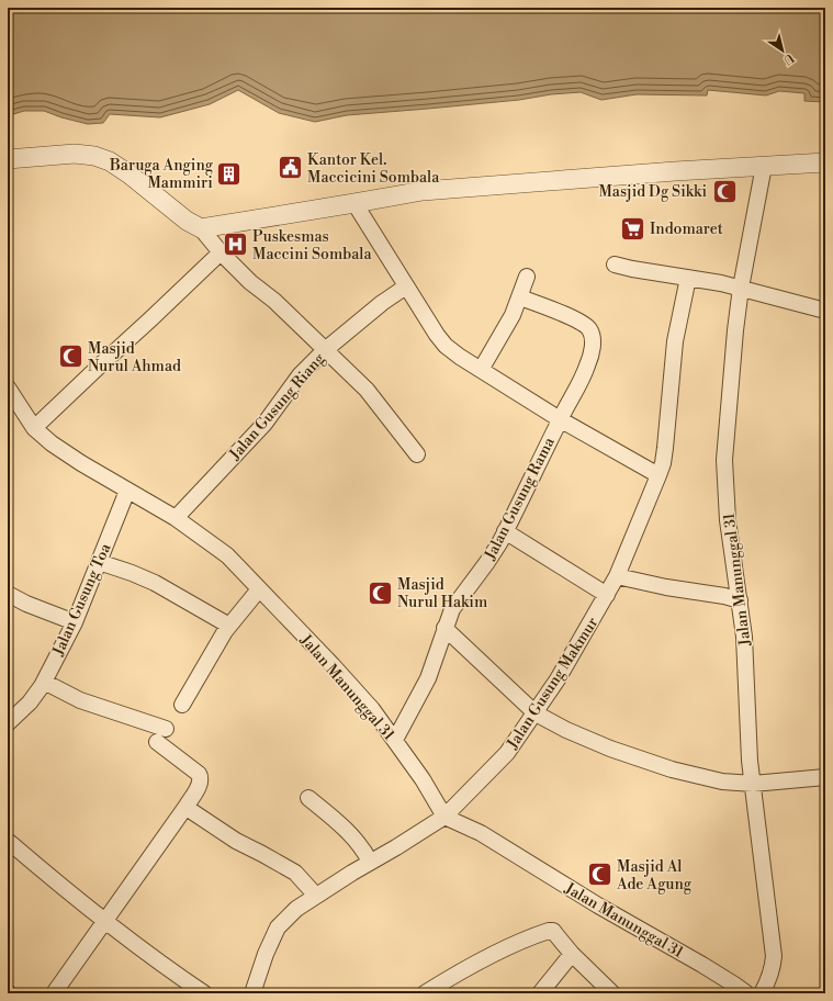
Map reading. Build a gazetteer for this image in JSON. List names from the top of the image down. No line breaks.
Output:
{"streets":{"street":["Jalan Gusung Riang","Jalan Gusung Rama","Jalan Manunggal 31","Jalan Gusung Toa","Jalan Gusung Makmur"]},"crossings":[["Jalan Gusung Riang","Jalan Manunggal 31"],["Jalan Gusung Rama","Jalan Manunggal 31"],["Jalan Manunggal 31","Jalan Gusung Toa"],["Jalan Manunggal 31","Jalan Gusung Makmur"]],"places":{"public building":["Kantor Kel. Maccicini Sombala"],"building":["Baruga Anging Mammiri"],"mosque":["Masjid Dg Sikki","Masjid Nurul Ahmad","Masjid Nurul Hakim","Masjid Al Ade Agung"],"supermarket":["Indomaret"],"hospital":["Puskesmas Maccini Sombala"]},"north":"bottom right"}
